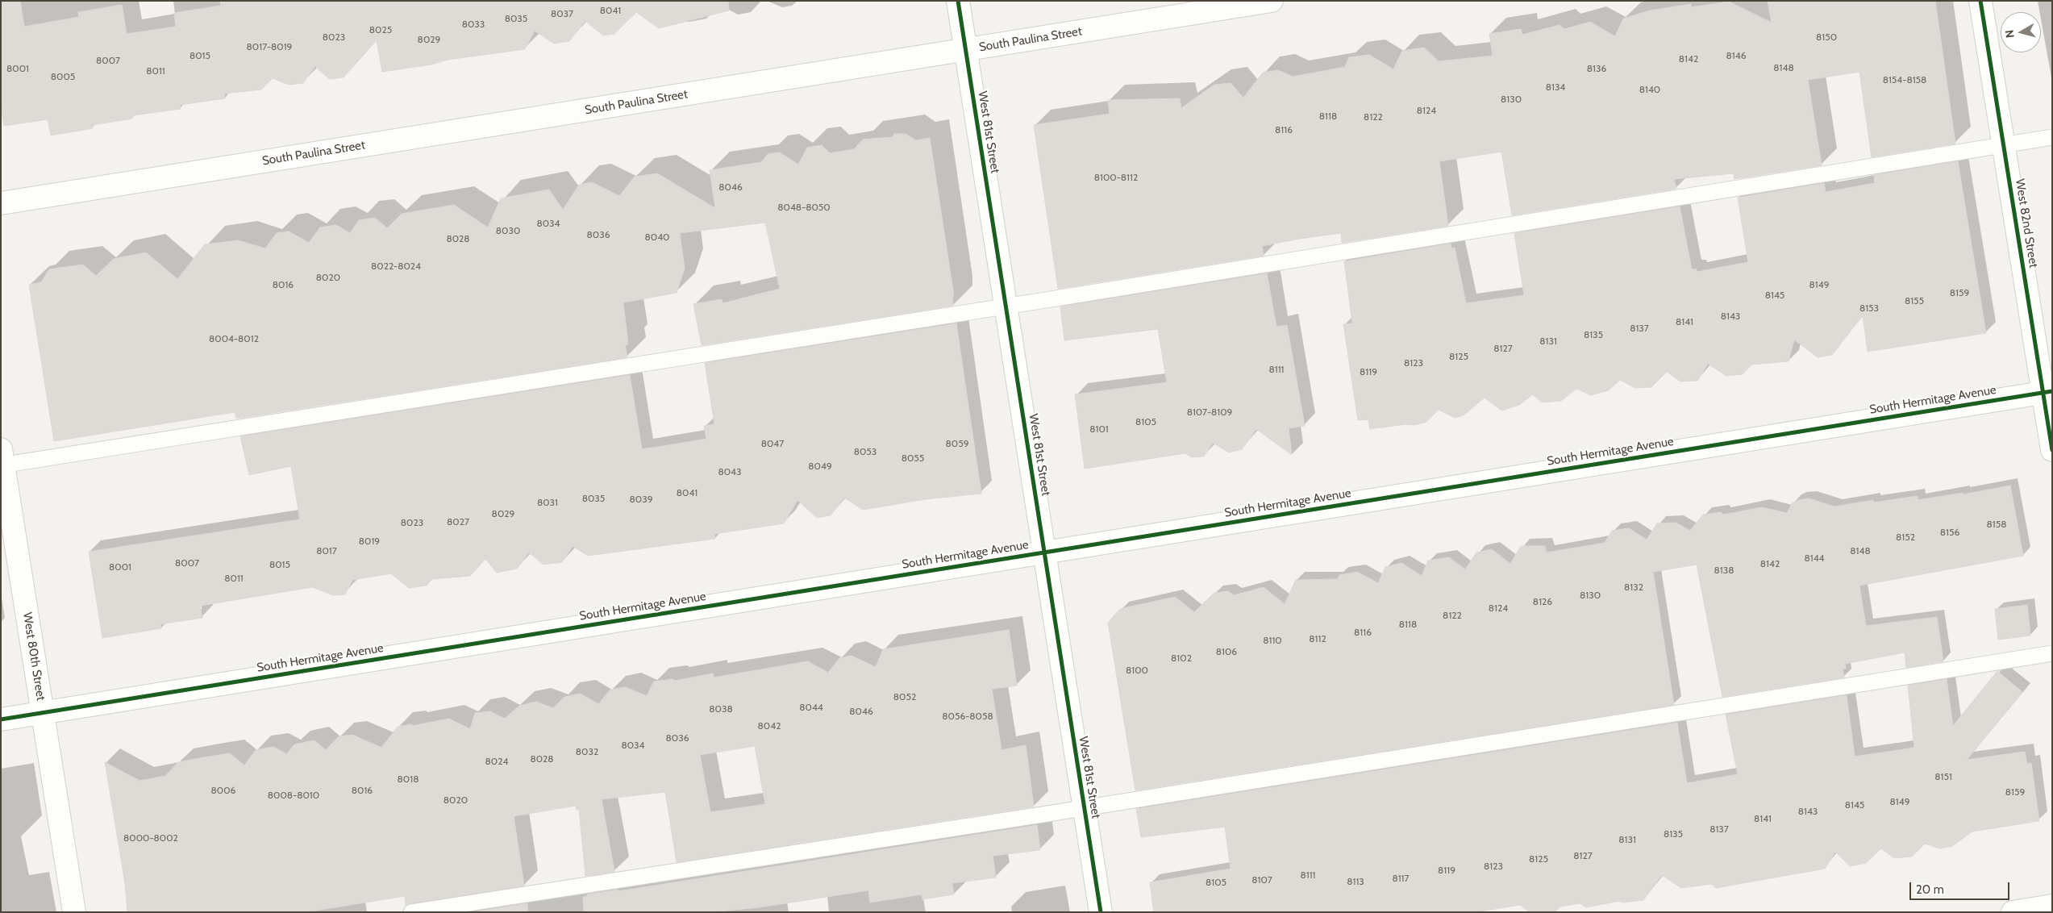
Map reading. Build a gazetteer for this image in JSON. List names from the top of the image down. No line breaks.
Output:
{"streets":{"street":["South Paulina Street","West 81st Street","West 82nd Street","South Hermitage Avenue","West 80th Street"]},"crossings":[["South Paulina Street","West 81st Street"],["West 81st Street","South Hermitage Avenue"],["West 82nd Street","South Hermitage Avenue"],["South Hermitage Avenue","West 80th Street"]],"house_numbers":["8041","8037","8035","8033","8025","8023","8150","8029","8017-8019","8015","8146","8142","8007","8148","8001","8136","8011","8005","8154-8158","8134","8140","8130","8124","8118","8122","8116","8100-8112","8046","8048-8050","8034","8030","8036","8040","8028","8022-8024","8020","8016","8149","8159","8145","8155","8153","8143","8141","8137","8135","8004-8012","8131","8127","8125","8123","8111","8119","8107-8109","8105","8101","8047","8059","8053","8055","8049","8043","8041","8035","8039","8031","8029","8027","8023","8158","8156","8152","8019","8017","8148","8144","8007","8142","8015","8001","8138","8011","8132","8130","8126","8124","8122","8118","8116","8112","8110","8106","8102","8100","8052","8044","8038","8046","8056-8058","8042","8036","8034","8032","8028","8024","8151","8018","8006","8016","8159","8008-8010","8020","8149","8145","8143","8141","8137","8135","8000-8002","8131","8127","8125","8123","8119","8111","8117","8107","8113","8105"],"scale_bar":"20 m","north":"left"}
